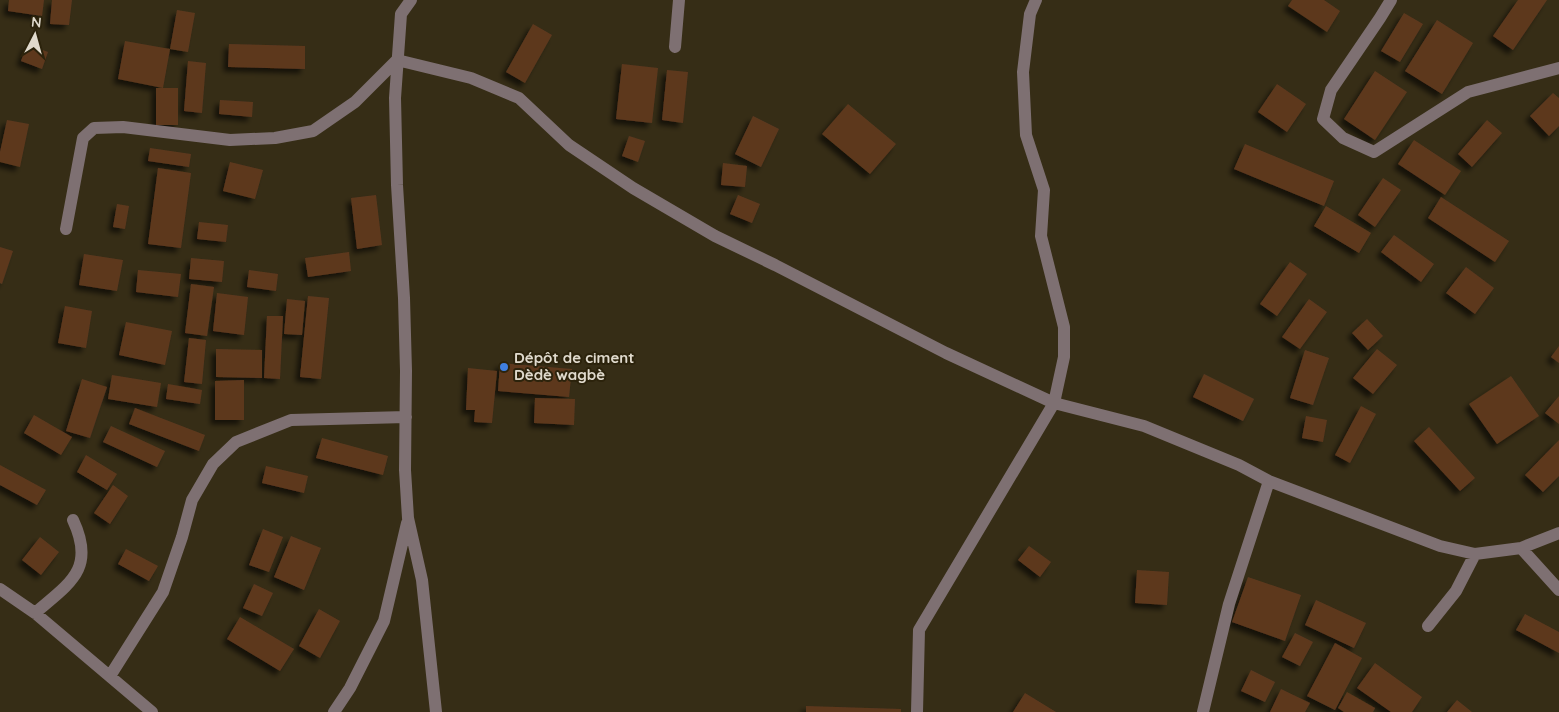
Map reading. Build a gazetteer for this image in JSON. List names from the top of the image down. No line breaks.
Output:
{"places":["Dépôt de ciment Dèdè wagbè"],"north":"top"}
